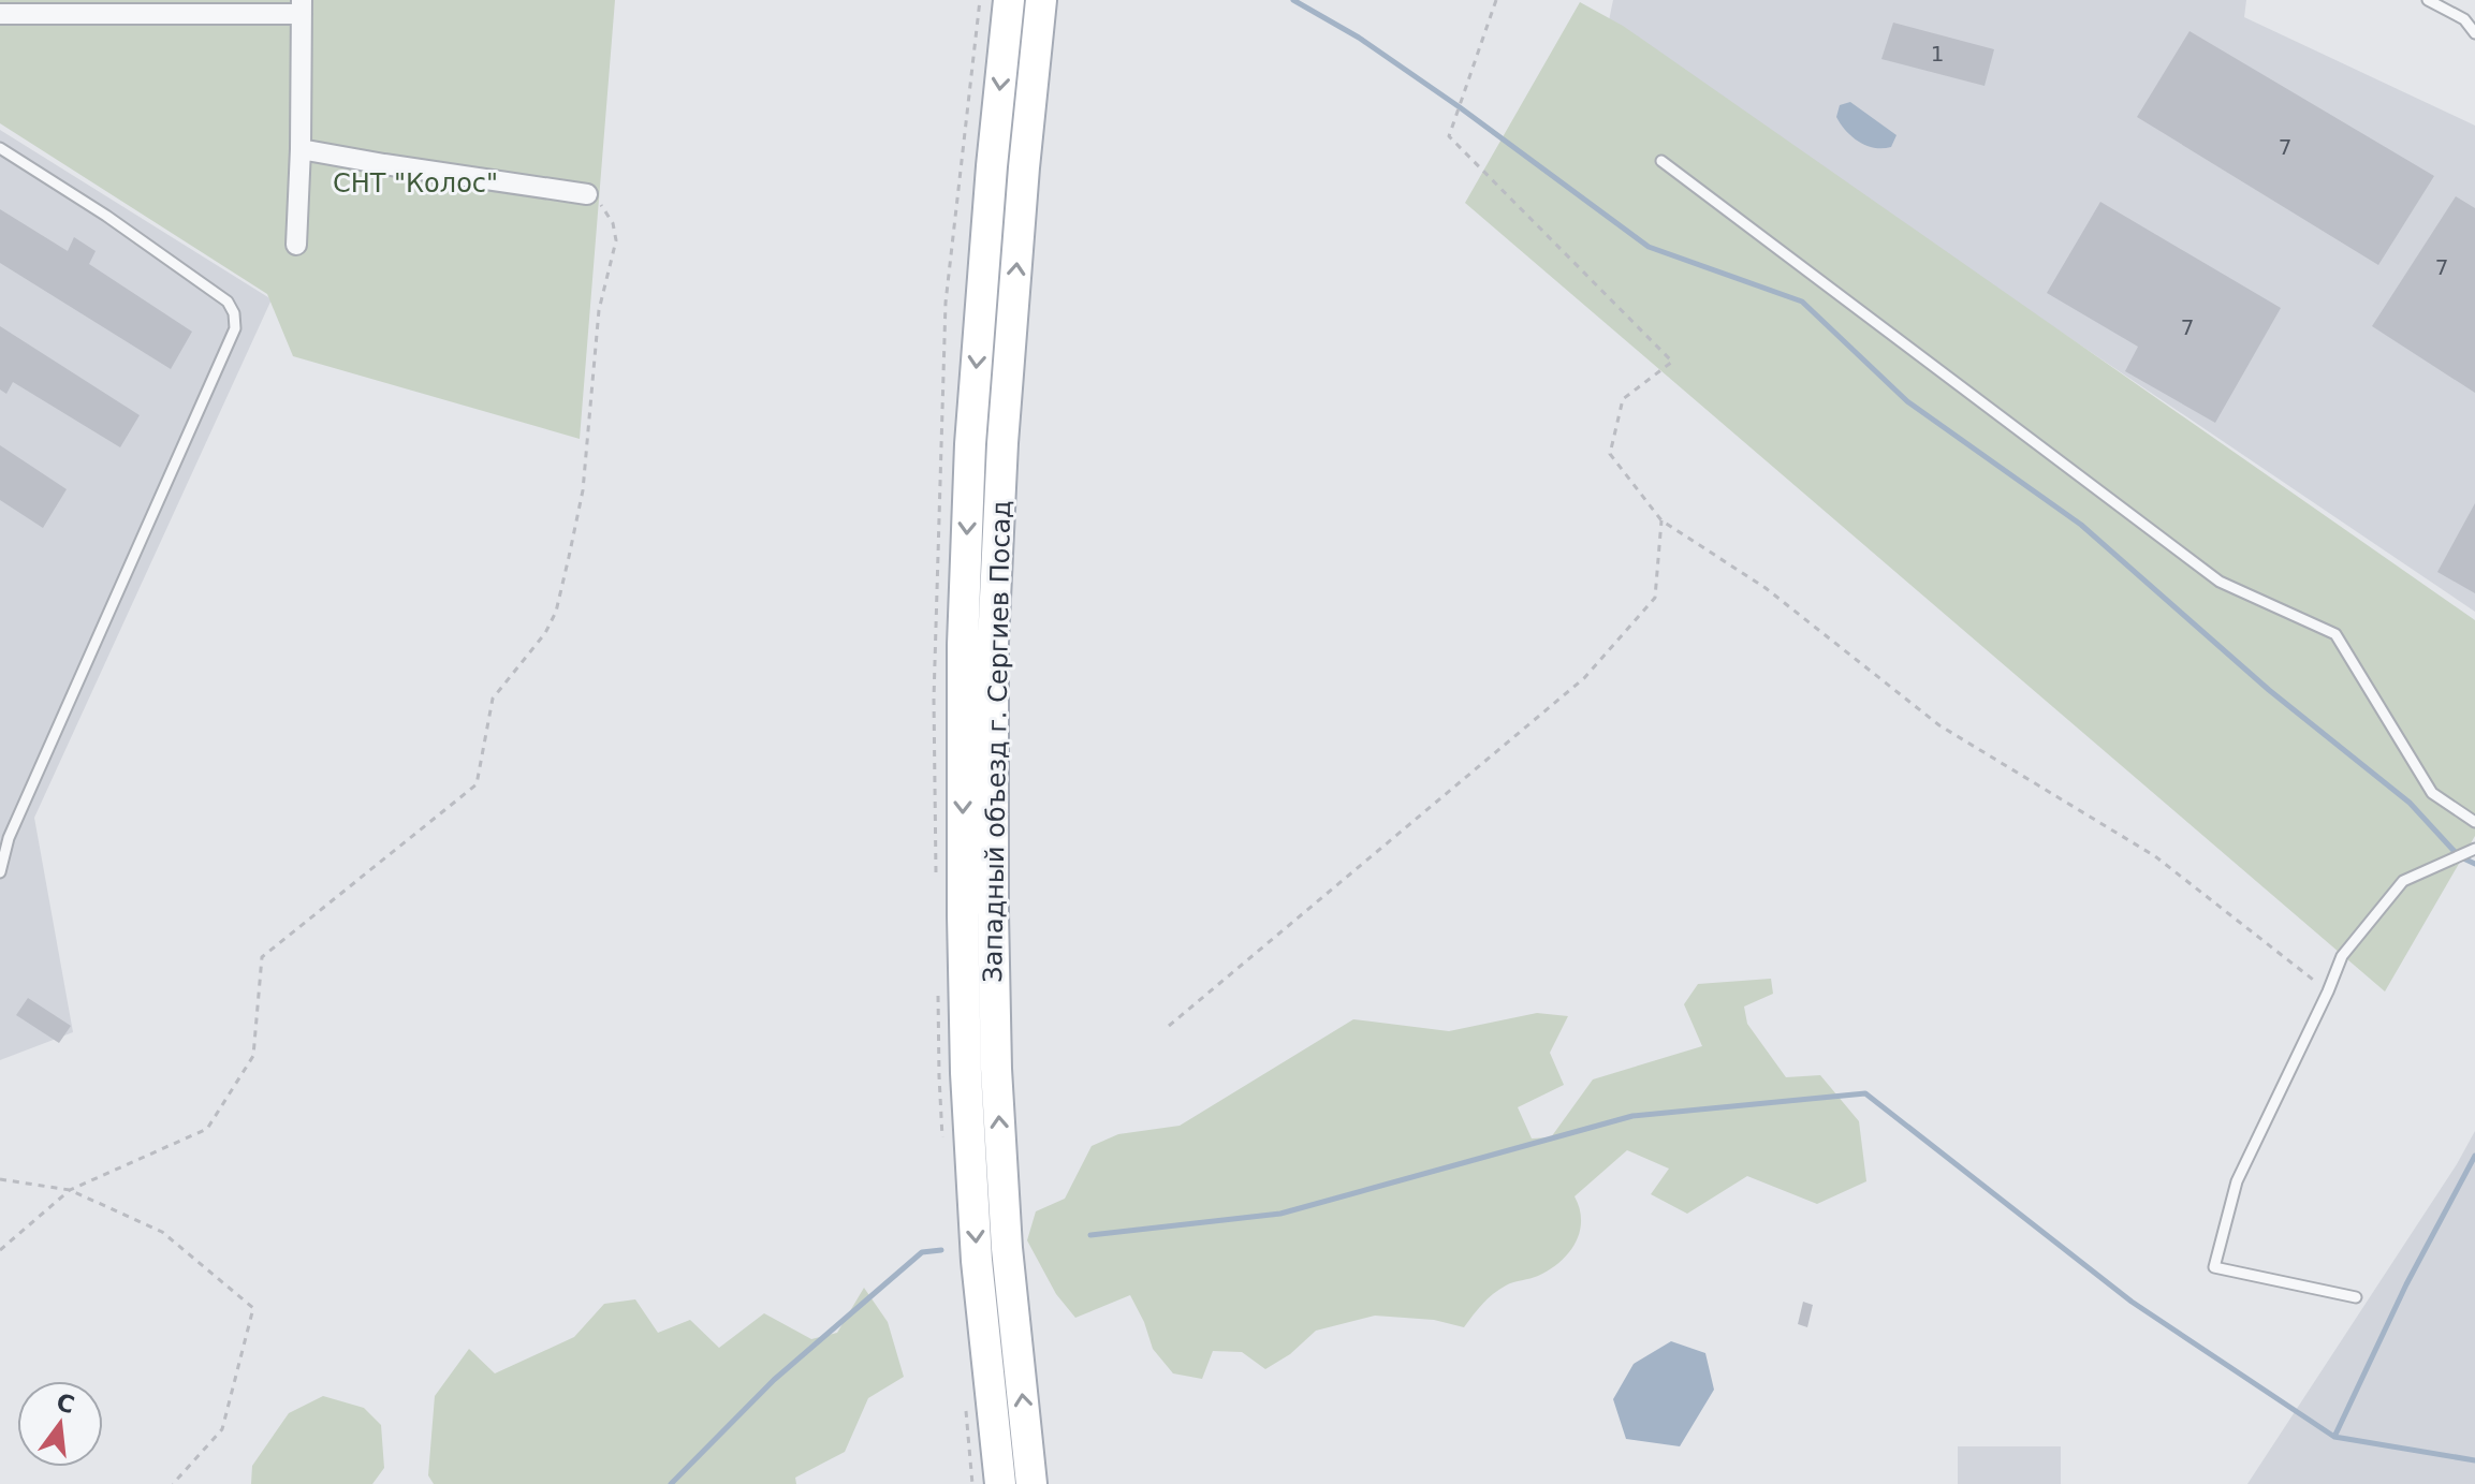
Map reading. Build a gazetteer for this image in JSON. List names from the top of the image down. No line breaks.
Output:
{"streets":{"main road":["Западный объезд г. Сергиев Посад"]},"parks":["СНТ \"Колос\""],"house_numbers":["1","7","7","7"],"north":"top"}
